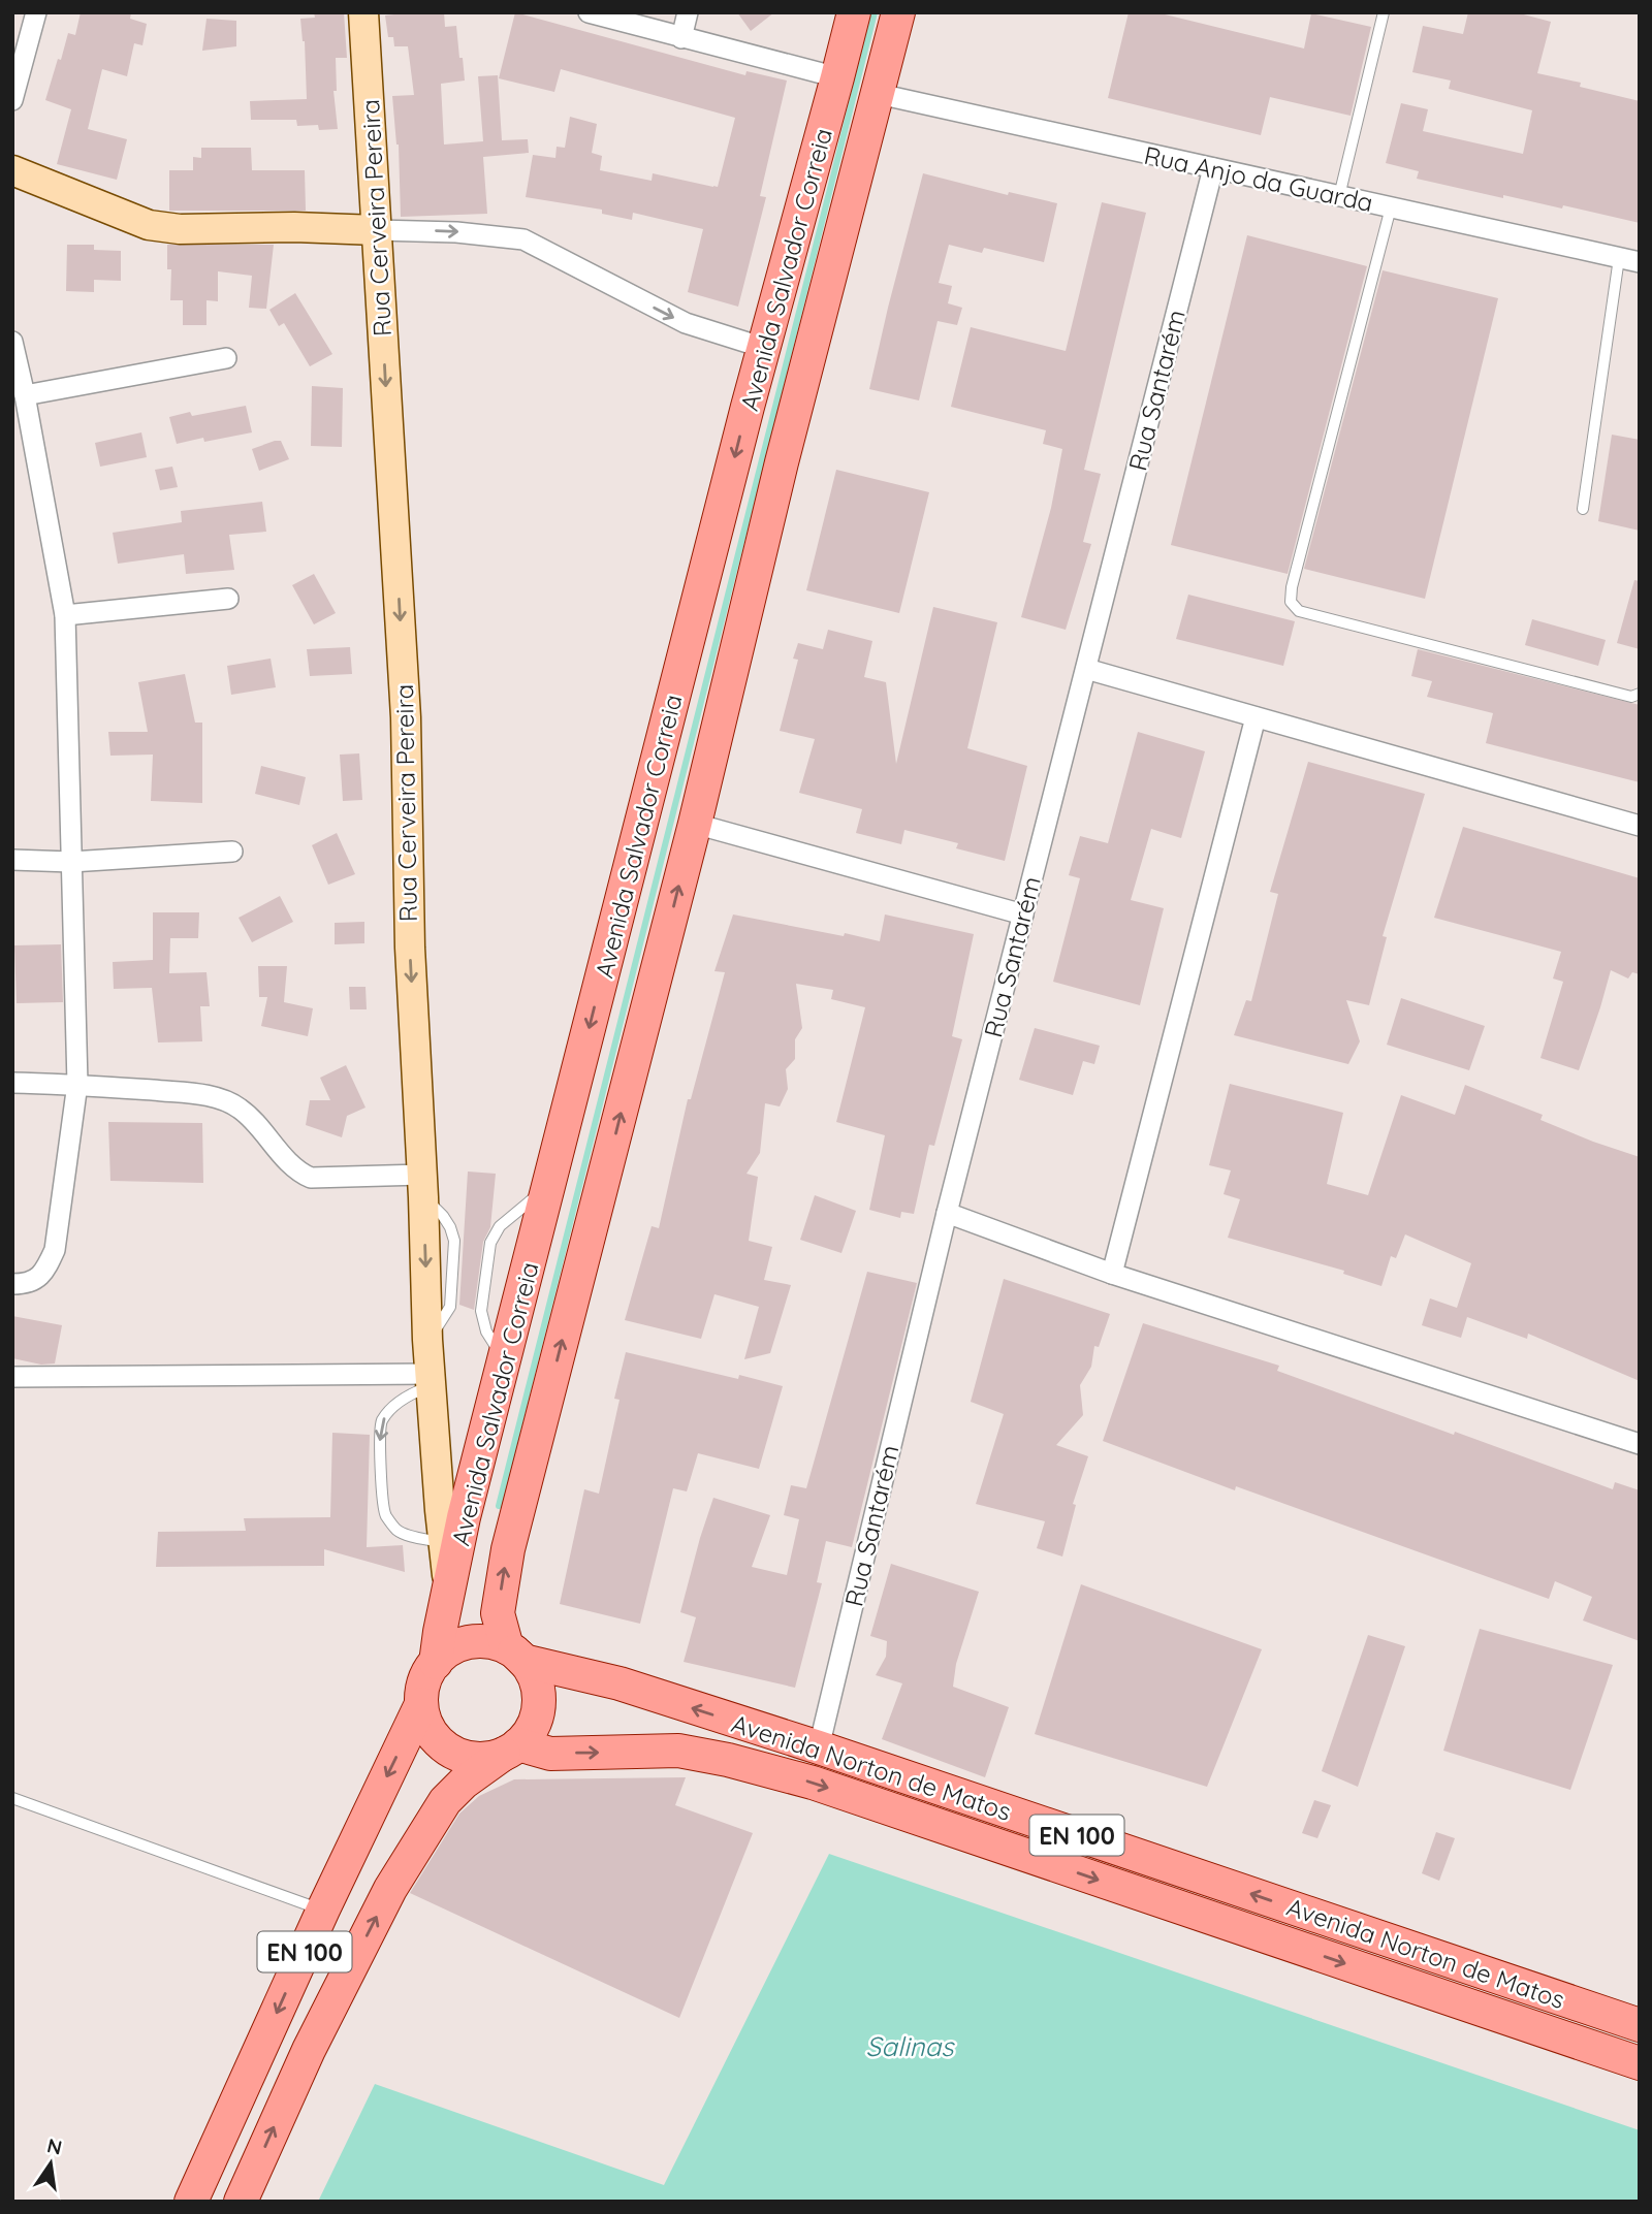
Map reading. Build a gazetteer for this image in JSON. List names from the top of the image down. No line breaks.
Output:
{"streets":{"main road":["Rua Cerveira Pereira","Avenida Salvador Correia","Avenida Norton de Matos","EN 100"],"street":["Rua Anjo da Guarda","Rua Santarém"]},"crossings":[["Rua Anjo da Guarda","Avenida Salvador Correia"],["Rua Anjo da Guarda","Rua Santarém"],["Rua Cerveira Pereira","Avenida Salvador Correia"],["Avenida Salvador Correia","Avenida Norton de Matos"],["Avenida Salvador Correia","EN 100"],["Rua Santarém","Avenida Norton de Matos"],["Avenida Norton de Matos","EN 100"]],"one_way":["Rua Cerveira Pereira"],"water":["Salinas"],"north":"top"}
